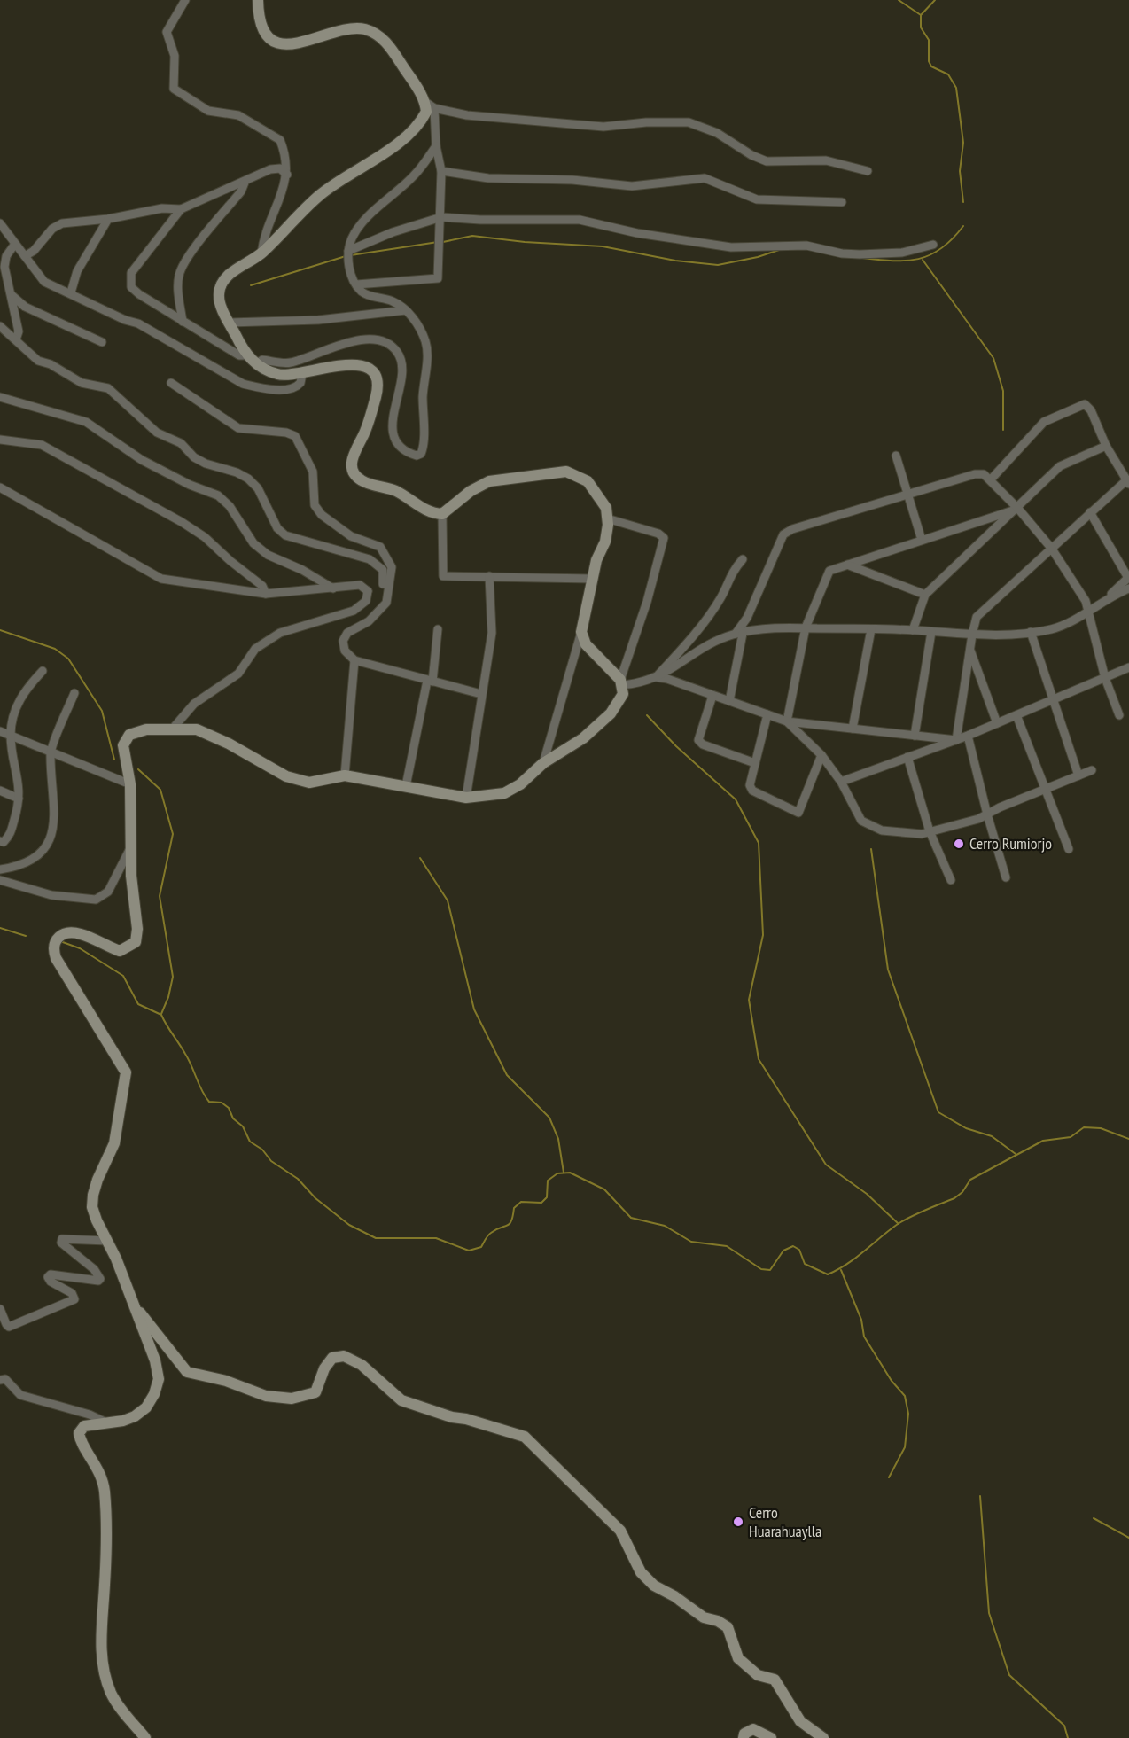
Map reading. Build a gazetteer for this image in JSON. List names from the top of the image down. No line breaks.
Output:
{"places":["Cerro Rumiorjo","Cerro Huarahuaylla"]}
